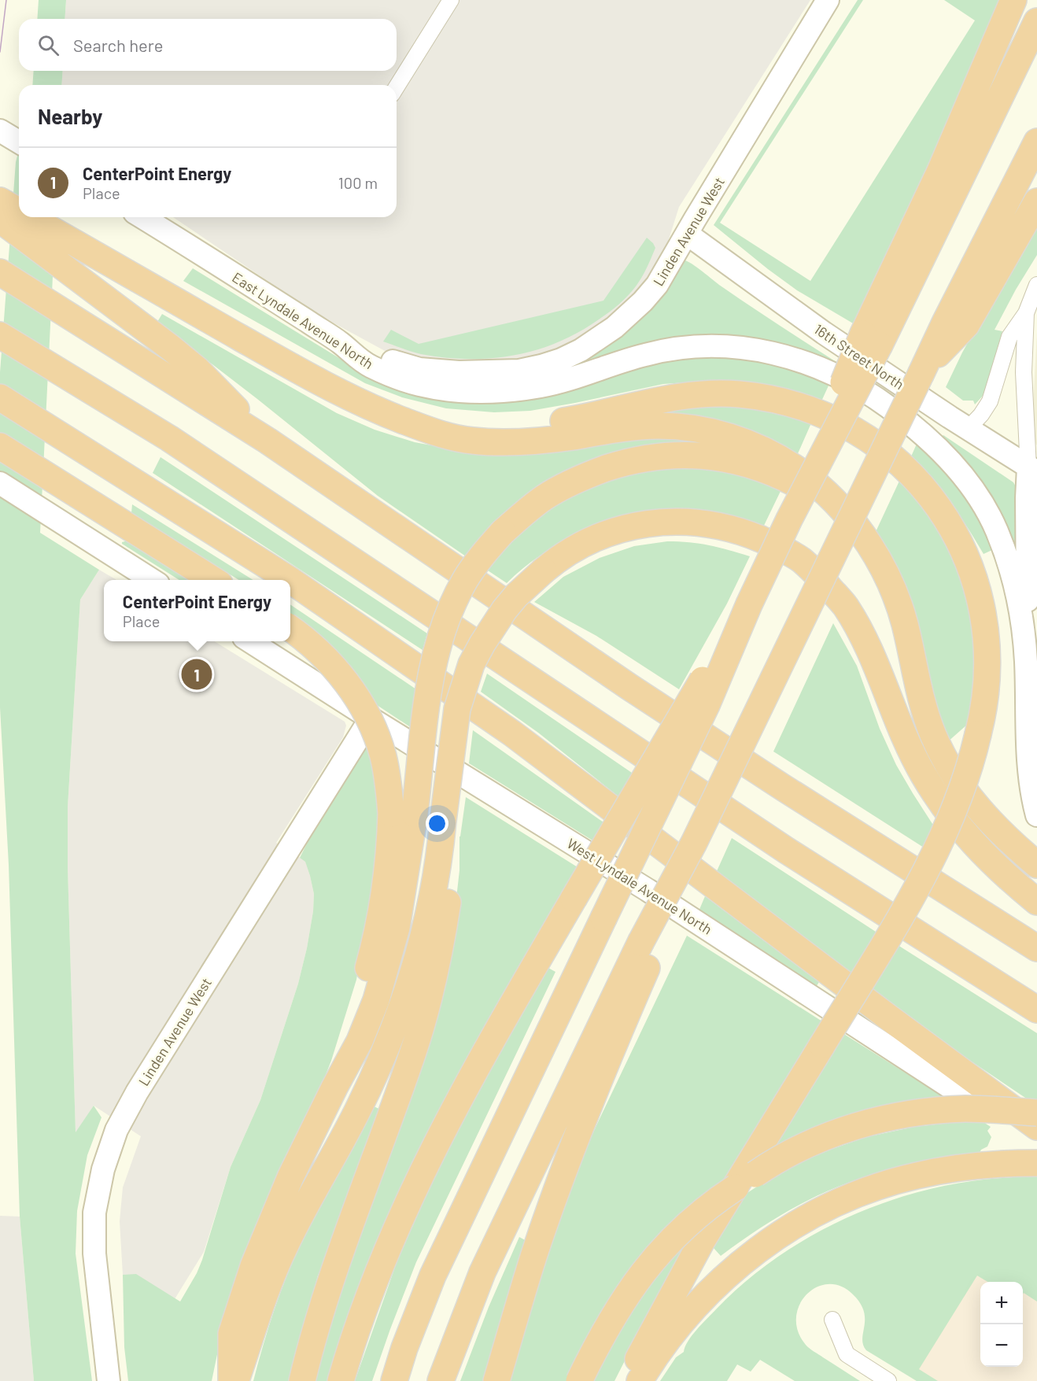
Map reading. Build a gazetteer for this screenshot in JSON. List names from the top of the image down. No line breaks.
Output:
{"streets":{"main road":["Linden Avenue West","East Lyndale Avenue North","16th Street North","West Lyndale Avenue North"]},"crossings":[["Linden Avenue West","East Lyndale Avenue North"],["Linden Avenue West","16th Street North"],["Linden Avenue West","West Lyndale Avenue North"]],"page":{"search":"Search here","heading":"Nearby","list":[{"mark":"1","name":"CenterPoint Energy","note":"Place","value":"100 m"}],"popup":["CenterPoint Energy","Place"],"pins":"1","map_buttons":["+","−"]}}
